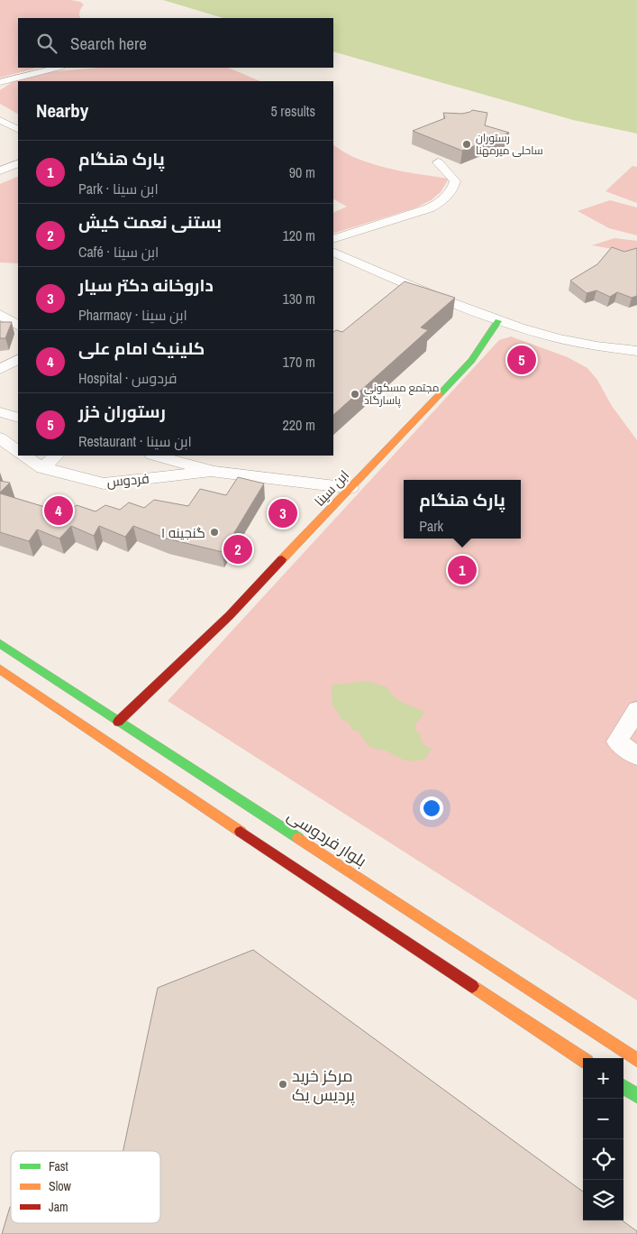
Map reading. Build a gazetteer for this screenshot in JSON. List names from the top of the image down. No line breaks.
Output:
{"streets":{"main road":["ابن سینا","بلوار فردوسی"],"street":["فردوس"]},"crossings":[["فردوس","ابن سینا"],["ابن سینا","بلوار فردوسی"]],"places":["رستوران ساحلی میرمهنا","مجتمع مسکونی پاسارگاد","گنجینه ۱","مرکز خرید پردیس یک"],"legend":["Fast","Slow","Jam"],"page":{"search":"Search here","heading":["Nearby","5 results"],"list":[{"mark":"1","name":"پارک هنگام","note":"Park · ابن سینا","value":"90 m"},{"mark":"2","name":"بستنی نعمت کیش","note":"Café · ابن سینا","value":"120 m"},{"mark":"3","name":"داروخانه دکتر سیار","note":"Pharmacy · ابن سینا","value":"130 m"},{"mark":"4","name":"کلینیک امام علی","note":"Hospital · فردوس","value":"170 m"},{"mark":"5","name":"رستوران خزر","note":"Restaurant · ابن سینا","value":"220 m"}],"pins":["5","4","3","2","1"],"popup":["پارک هنگام","Park"],"map_buttons":["+","−"]}}
